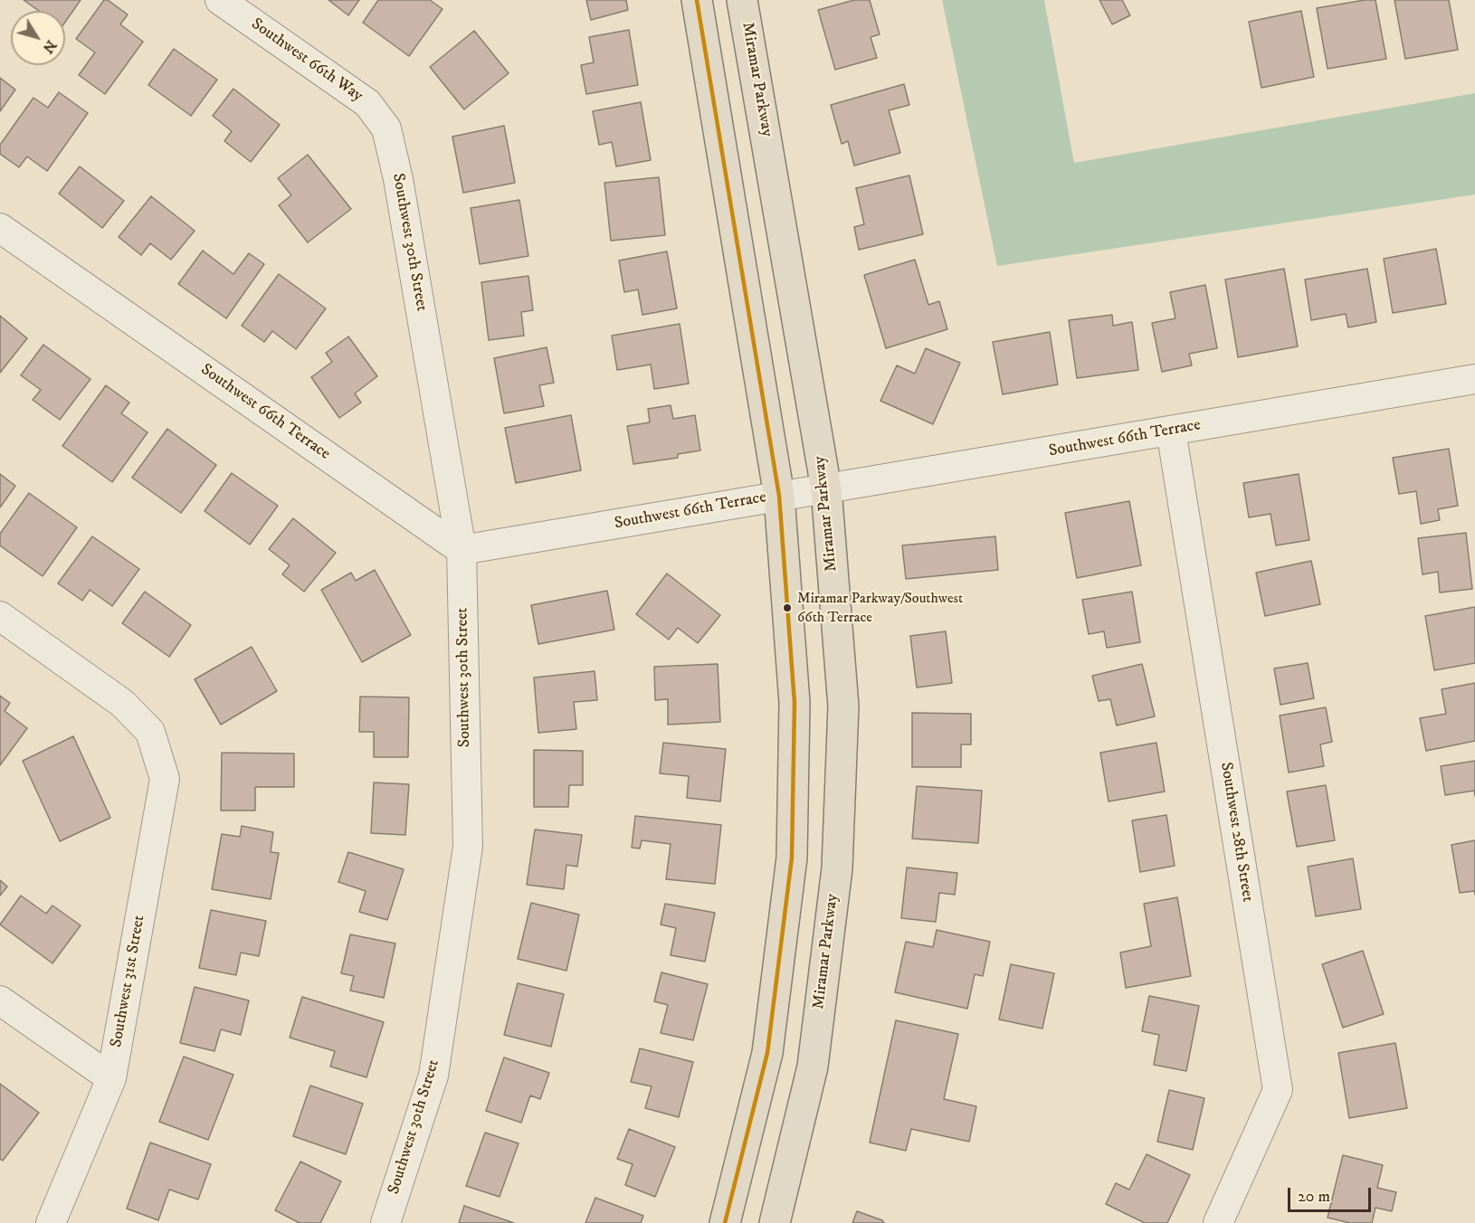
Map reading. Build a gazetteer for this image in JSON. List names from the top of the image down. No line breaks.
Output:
{"streets":{"main road":["Miramar Parkway"],"street":["Southwest 66th Way","Southwest 30th Street","Southwest 66th Terrace","Southwest 28th Street","Southwest 31st Street"]},"crossings":[["Southwest 66th Way","Southwest 30th Street"],["Miramar Parkway","Southwest 66th Terrace"],["Southwest 30th Street","Southwest 66th Terrace"],["Southwest 66th Terrace","Southwest 28th Street"]],"places":["Miramar Parkway/Southwest 66th Terrace"],"scale_bar":"20 m","north":"bottom right"}
